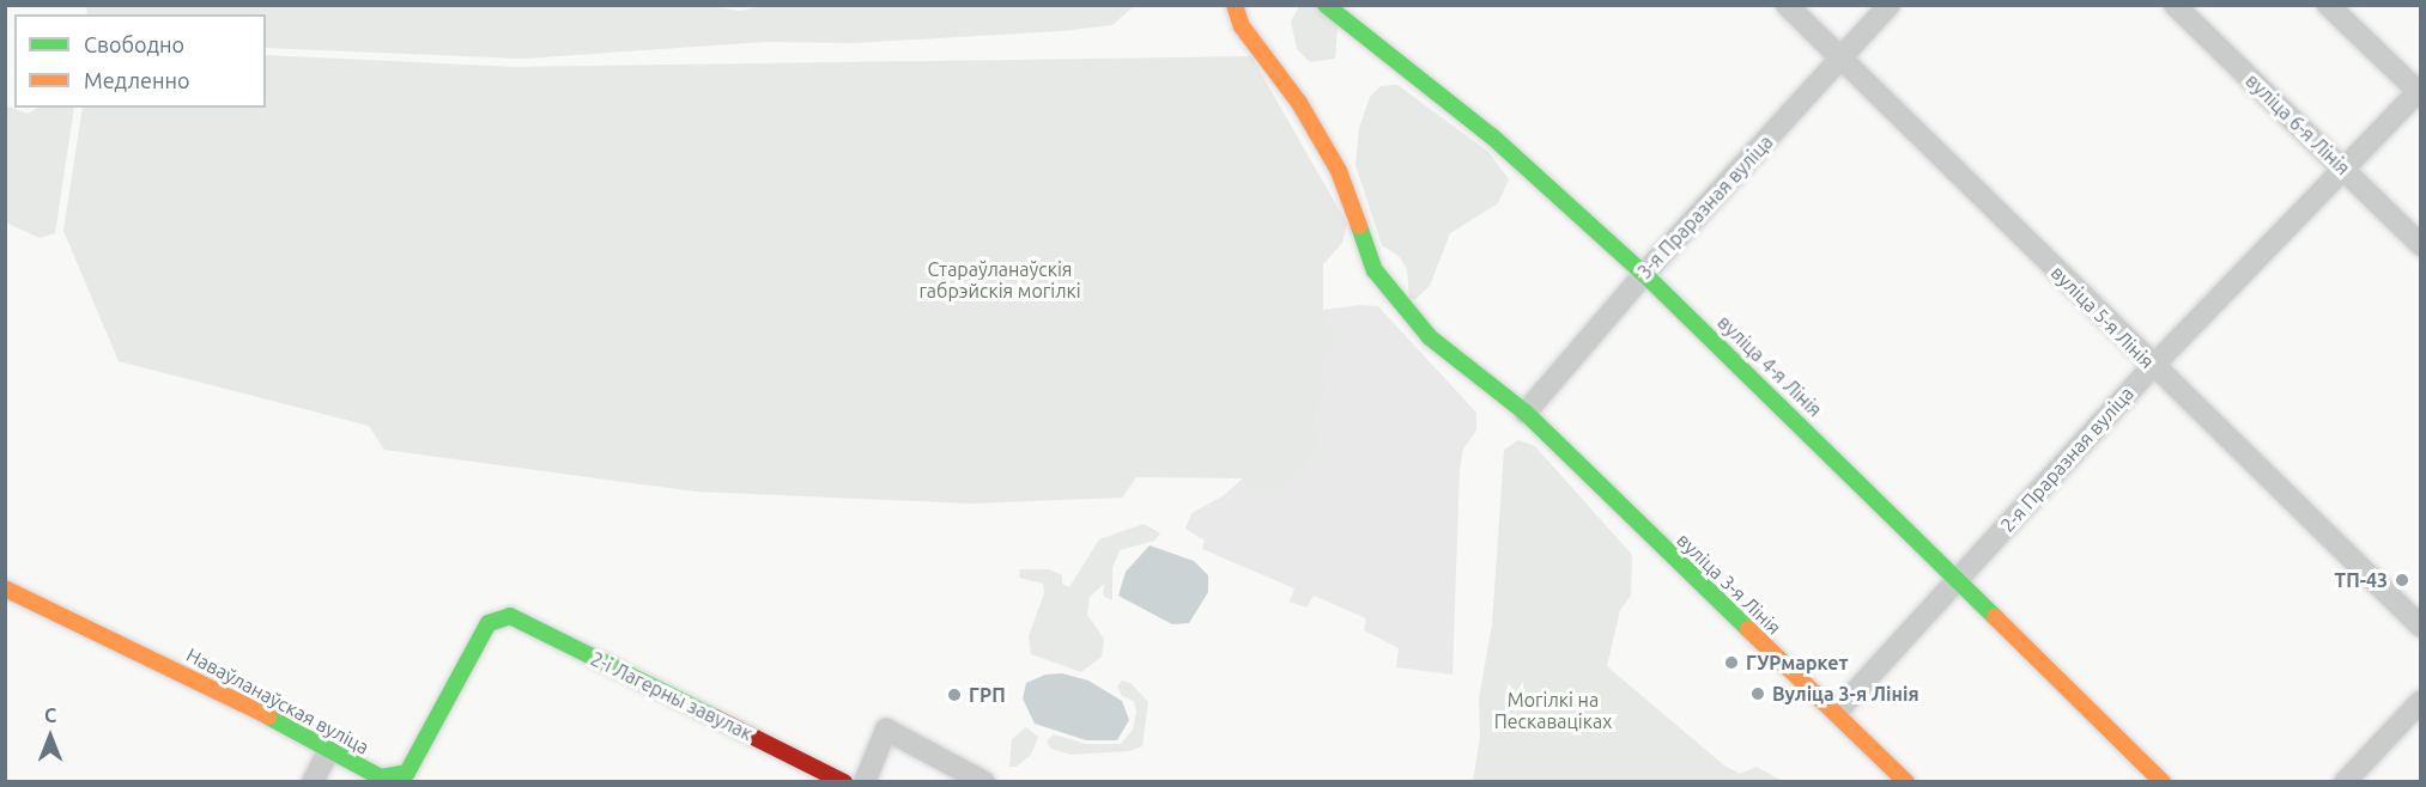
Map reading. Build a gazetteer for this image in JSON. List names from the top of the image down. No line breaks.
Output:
{"streets":{"street":["вуліца 6-я Лінія","3-я Праразная вуліца","вуліца 5-я Лінія","вуліца 4-я Лінія","2-я Праразная вуліца","вуліца 3-я Лінія","2-і Лагерны завулак","Наваўланаўская вуліца"]},"crossings":[["вуліца 6-я Лінія","2-я Праразная вуліца"],["3-я Праразная вуліца","вуліца 5-я Лінія"],["3-я Праразная вуліца","вуліца 4-я Лінія"],["3-я Праразная вуліца","вуліца 3-я Лінія"],["вуліца 5-я Лінія","2-я Праразная вуліца"],["вуліца 4-я Лінія","2-я Праразная вуліца"],["2-я Праразная вуліца","вуліца 3-я Лінія"],["2-і Лагерны завулак","Наваўланаўская вуліца"]],"parks":["Стараўланаўскія габрэйскія могілкі","Могілкі на Пескаваціках"],"places":["ТП-43","ГУРмаркет","Вуліца 3-я Лінія","ГРП"],"legend":["Свободно","Медленно"],"north":"top"}
